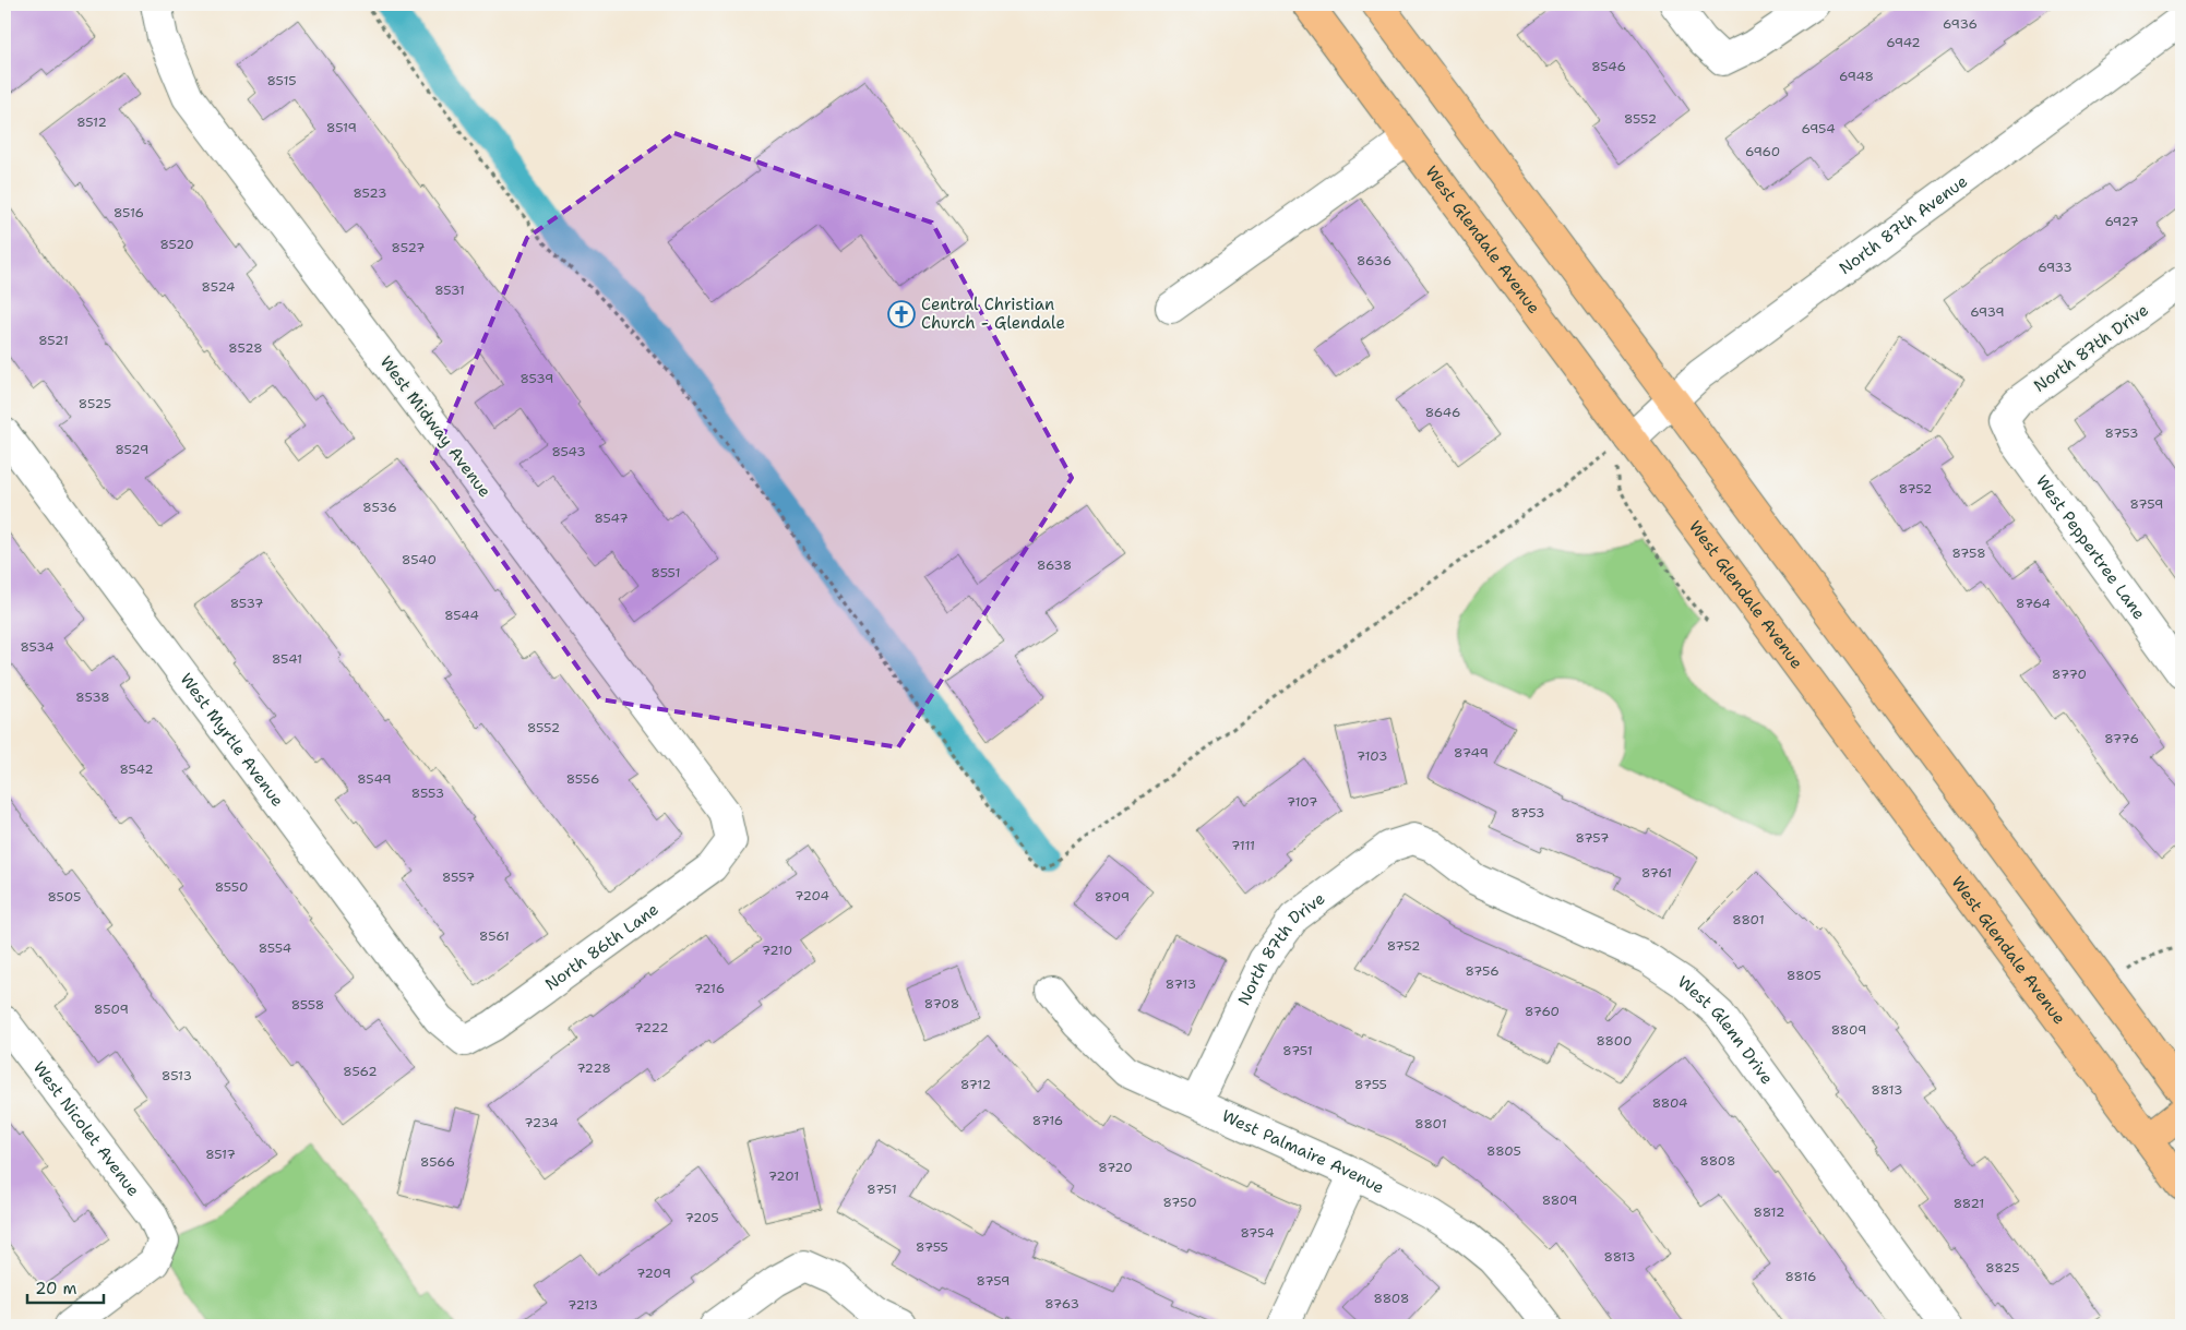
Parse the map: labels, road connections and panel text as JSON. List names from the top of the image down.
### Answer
{
  "streets": {
    "main road": ["West Glendale Avenue"],
    "street": [
      "North 87th Avenue",
      "North 87th Drive",
      "West Midway Avenue",
      "West Peppertree Lane",
      "West Myrtle Avenue",
      "North 86th Lane",
      "West Glenn Drive",
      "West Nicolet Avenue",
      "West Palmaire Avenue"
    ]
  },
  "crossings": [
    ["North 87th Avenue", "West Glendale Avenue"],
    ["North 87th Drive", "West Peppertree Lane"],
    ["North 87th Drive", "West Glenn Drive"],
    ["North 87th Drive", "West Palmaire Avenue"],
    ["West Midway Avenue", "North 86th Lane"],
    ["West Myrtle Avenue", "North 86th Lane"]
  ],
  "places": {
    "church": ["Central Christian Church - Glendale"]
  },
  "house_numbers": [
    "6936",
    "6942",
    "8546",
    "6948",
    "8515",
    "8552",
    "8512",
    "8519",
    "6954",
    "6960",
    "8523",
    "8516",
    "6927",
    "8520",
    "8527",
    "8636",
    "6933",
    "8524",
    "8531",
    "6939",
    "8521",
    "8528",
    "8539",
    "8525",
    "8646",
    "8753",
    "8529",
    "8543",
    "8752",
    "8759",
    "8536",
    "8547",
    "8758",
    "8540",
    "8638",
    "8551",
    "8537",
    "8764",
    "8544",
    "8534",
    "8541",
    "8770",
    "8538",
    "8552",
    "8776",
    "8749",
    "7103",
    "8542",
    "8549",
    "8556",
    "8553",
    "7107",
    "8753",
    "8757",
    "7111",
    "8761",
    "8557",
    "8550",
    "7204",
    "8505",
    "8709",
    "8801",
    "8561",
    "8752",
    "8554",
    "7210",
    "8756",
    "8805",
    "8713",
    "7216",
    "8708",
    "8558",
    "8509",
    "8760",
    "7222",
    "8809",
    "8800",
    "8751",
    "7228",
    "8562",
    "8513",
    "8712",
    "8755",
    "8813",
    "8804",
    "8716",
    "7234",
    "8801",
    "8805",
    "8517",
    "8808",
    "8566",
    "8720",
    "7201",
    "8751",
    "8809",
    "8750",
    "8821",
    "8812",
    "7205",
    "8754",
    "8755",
    "8813",
    "8825",
    "7209",
    "8816",
    "8759",
    "8808",
    "8763",
    "7213"
  ],
  "scale_bar": "20 m"
}
